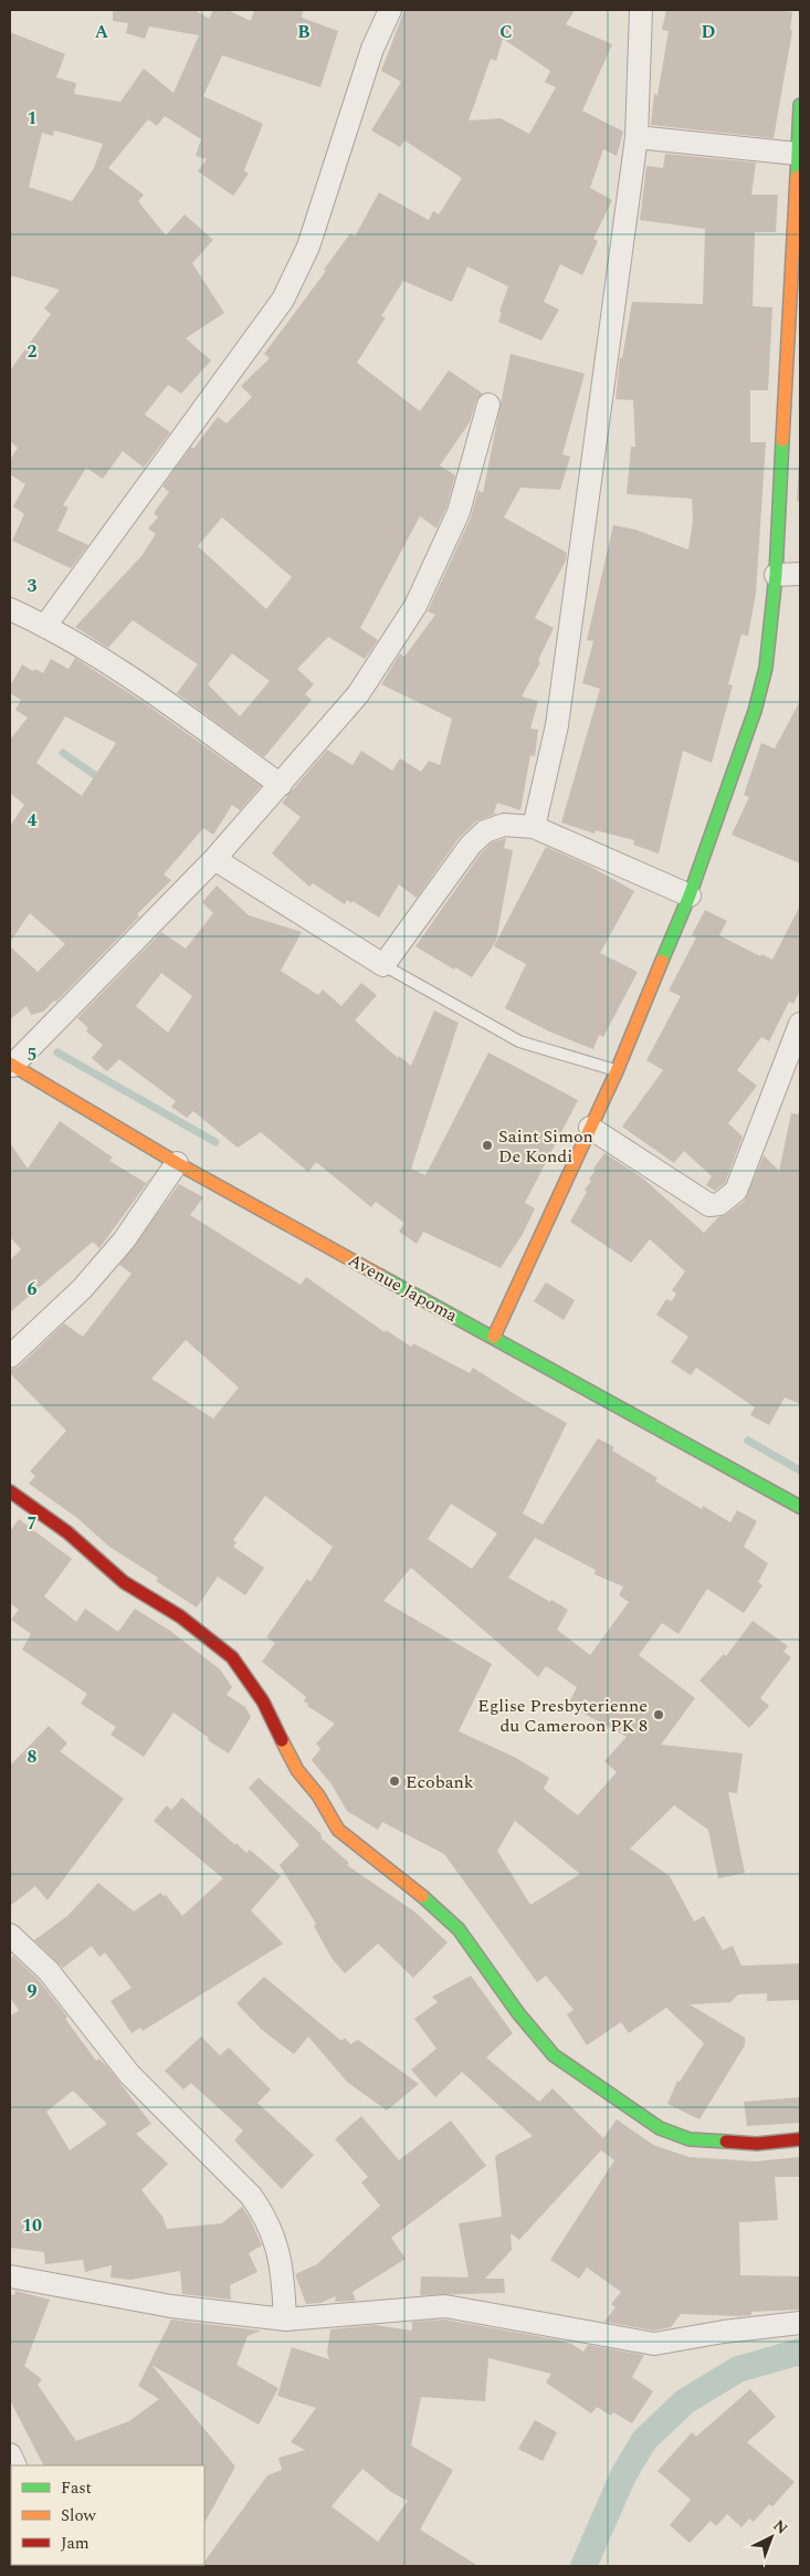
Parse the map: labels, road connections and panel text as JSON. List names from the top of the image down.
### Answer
{
  "streets": {
    "street": ["Avenue Japoma"]
  },
  "places": ["Saint Simon De Kondi", "Eglise Presbyterienne du Cameroon PK 8", "Ecobank"],
  "legend": ["Fast", "Slow", "Jam"],
  "north": "top right",
  "grid": {
    "columns": [
      "A",
      "B",
      "C",
      "D"
    ],
    "rows": [
      "1",
      "2",
      "3",
      "4",
      "5",
      "6",
      "7",
      "8",
      "9",
      "10"
    ]
  }
}
